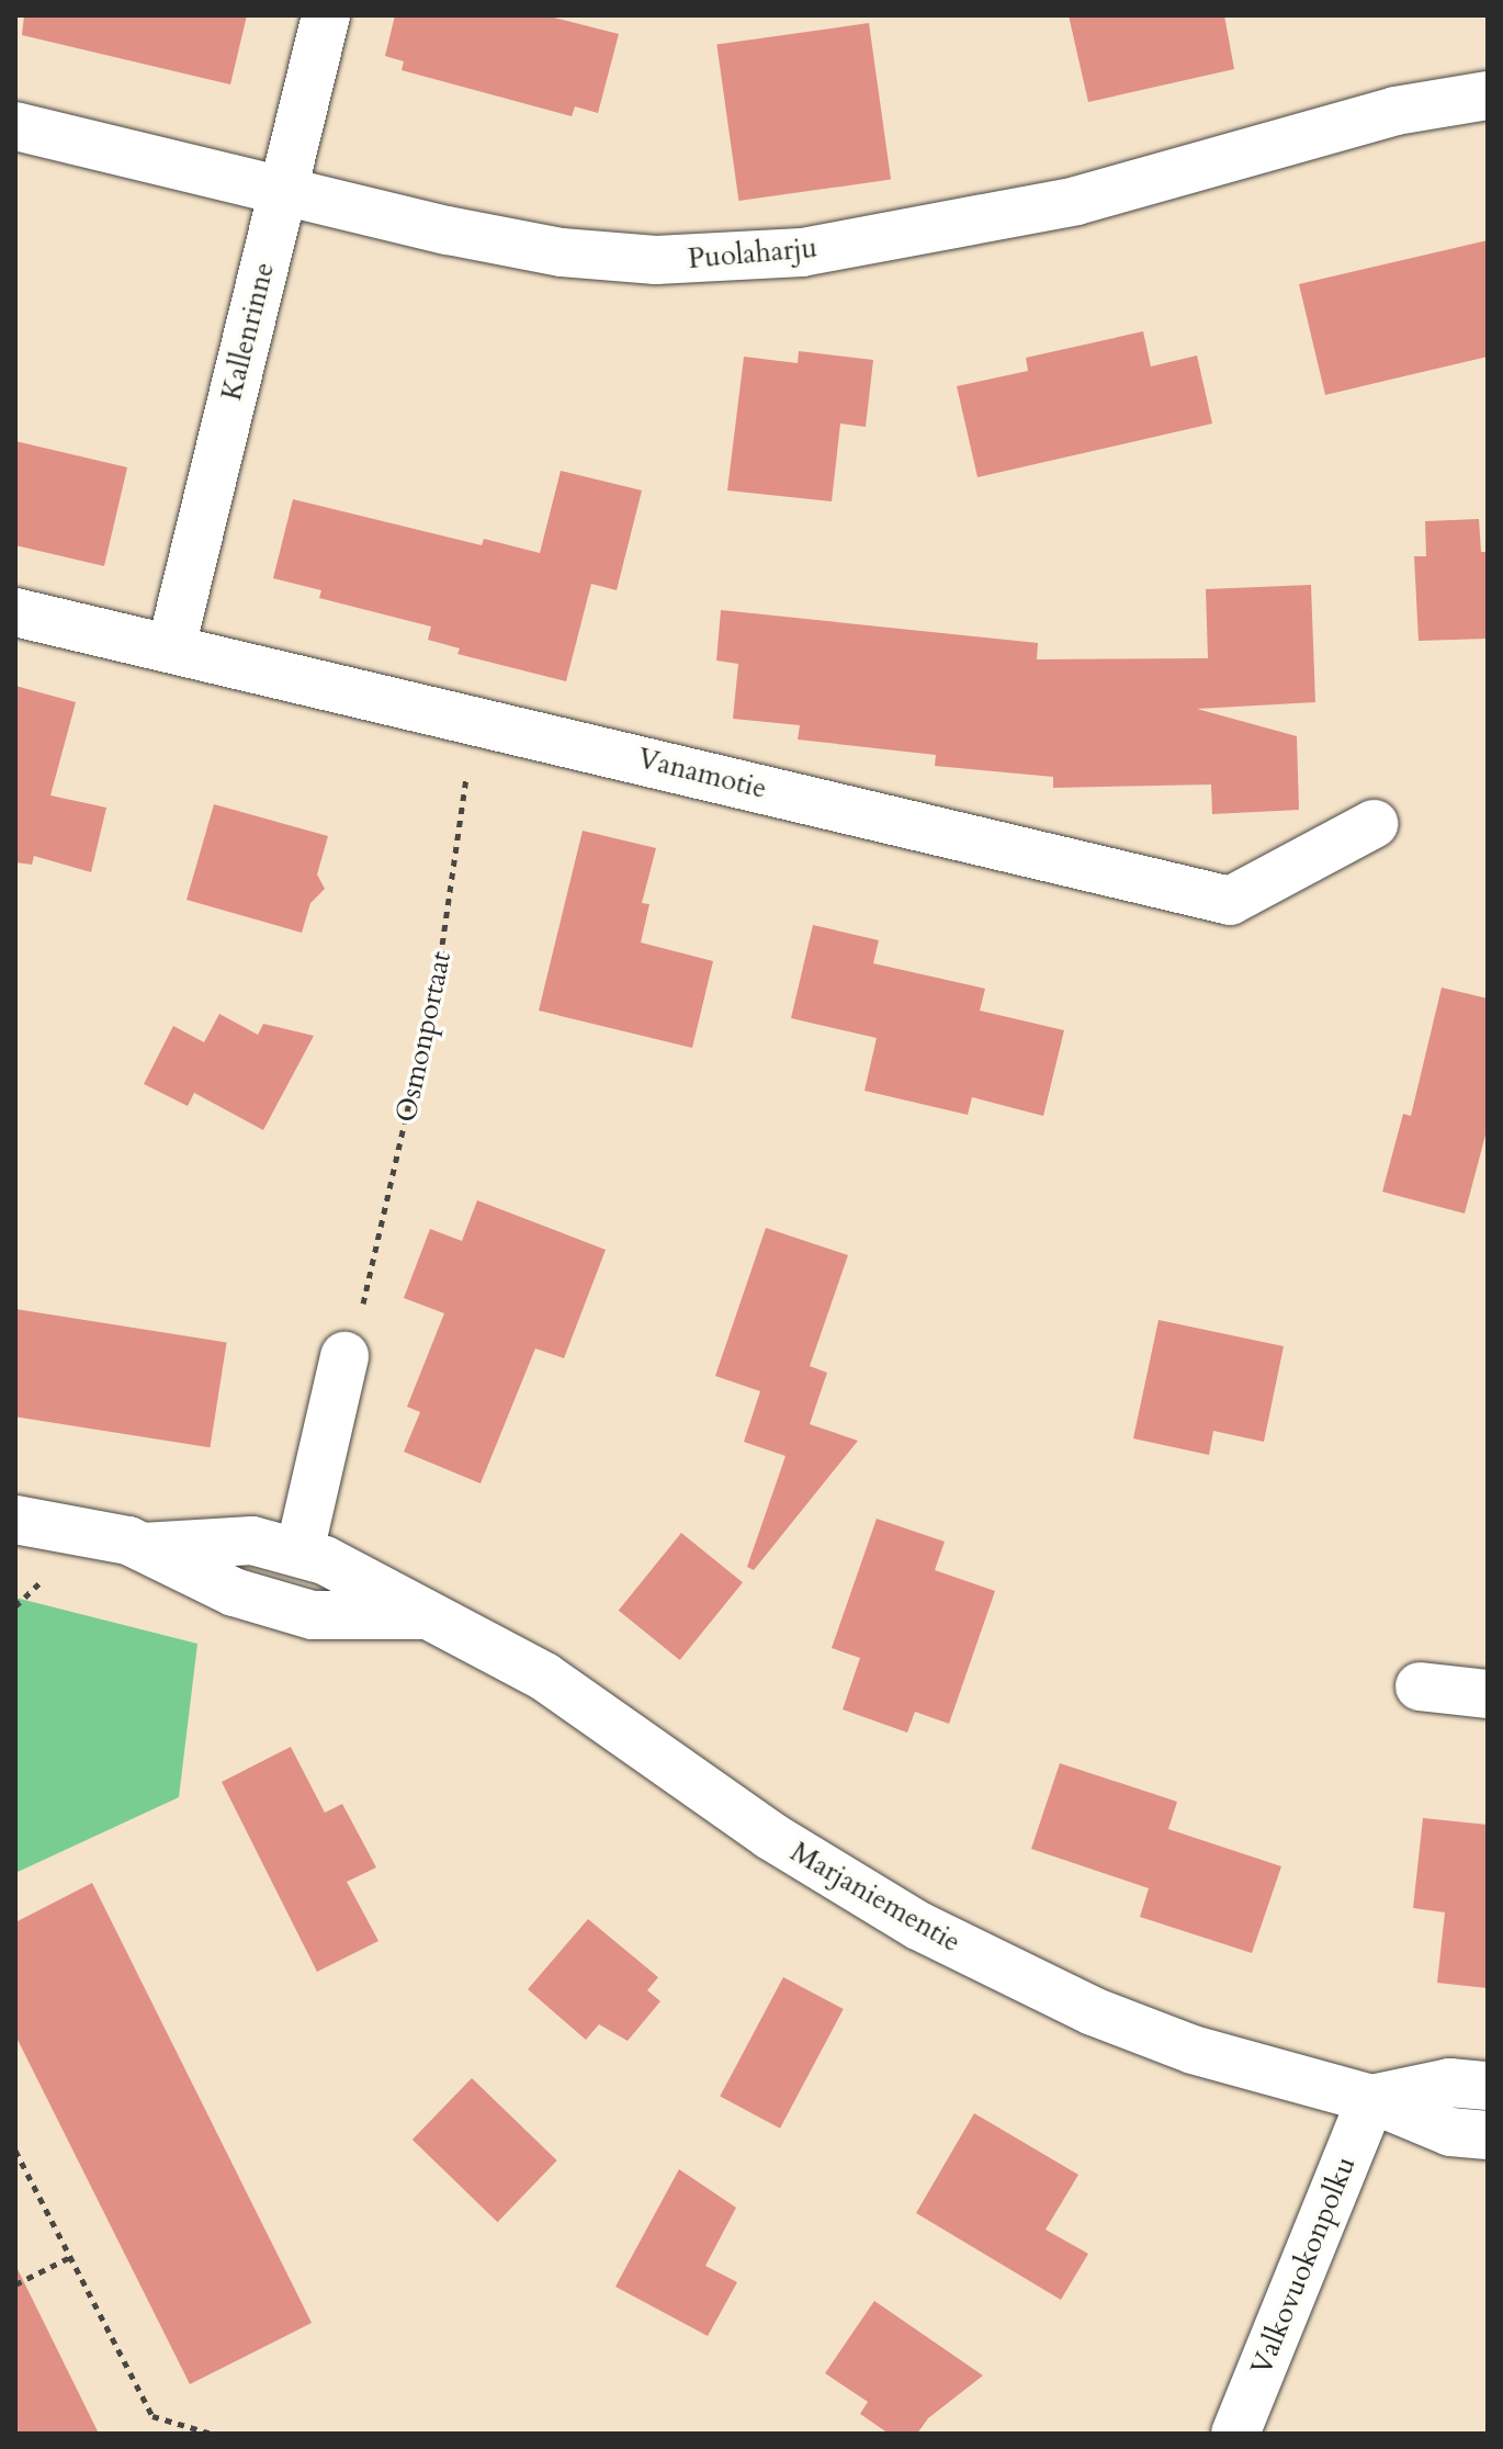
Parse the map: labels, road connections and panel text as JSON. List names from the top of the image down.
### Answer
{
  "streets": {
    "street": [
      "Puolaharju",
      "Kallenrinne",
      "Vanamotie",
      "Marjaniementie",
      "Valkovuokonpolku"
    ],
    "path": ["Osmonportaat"]
  },
  "crossings": [
    ["Puolaharju", "Kallenrinne"],
    ["Kallenrinne", "Vanamotie"],
    ["Marjaniementie", "Valkovuokonpolku"]
  ]
}
